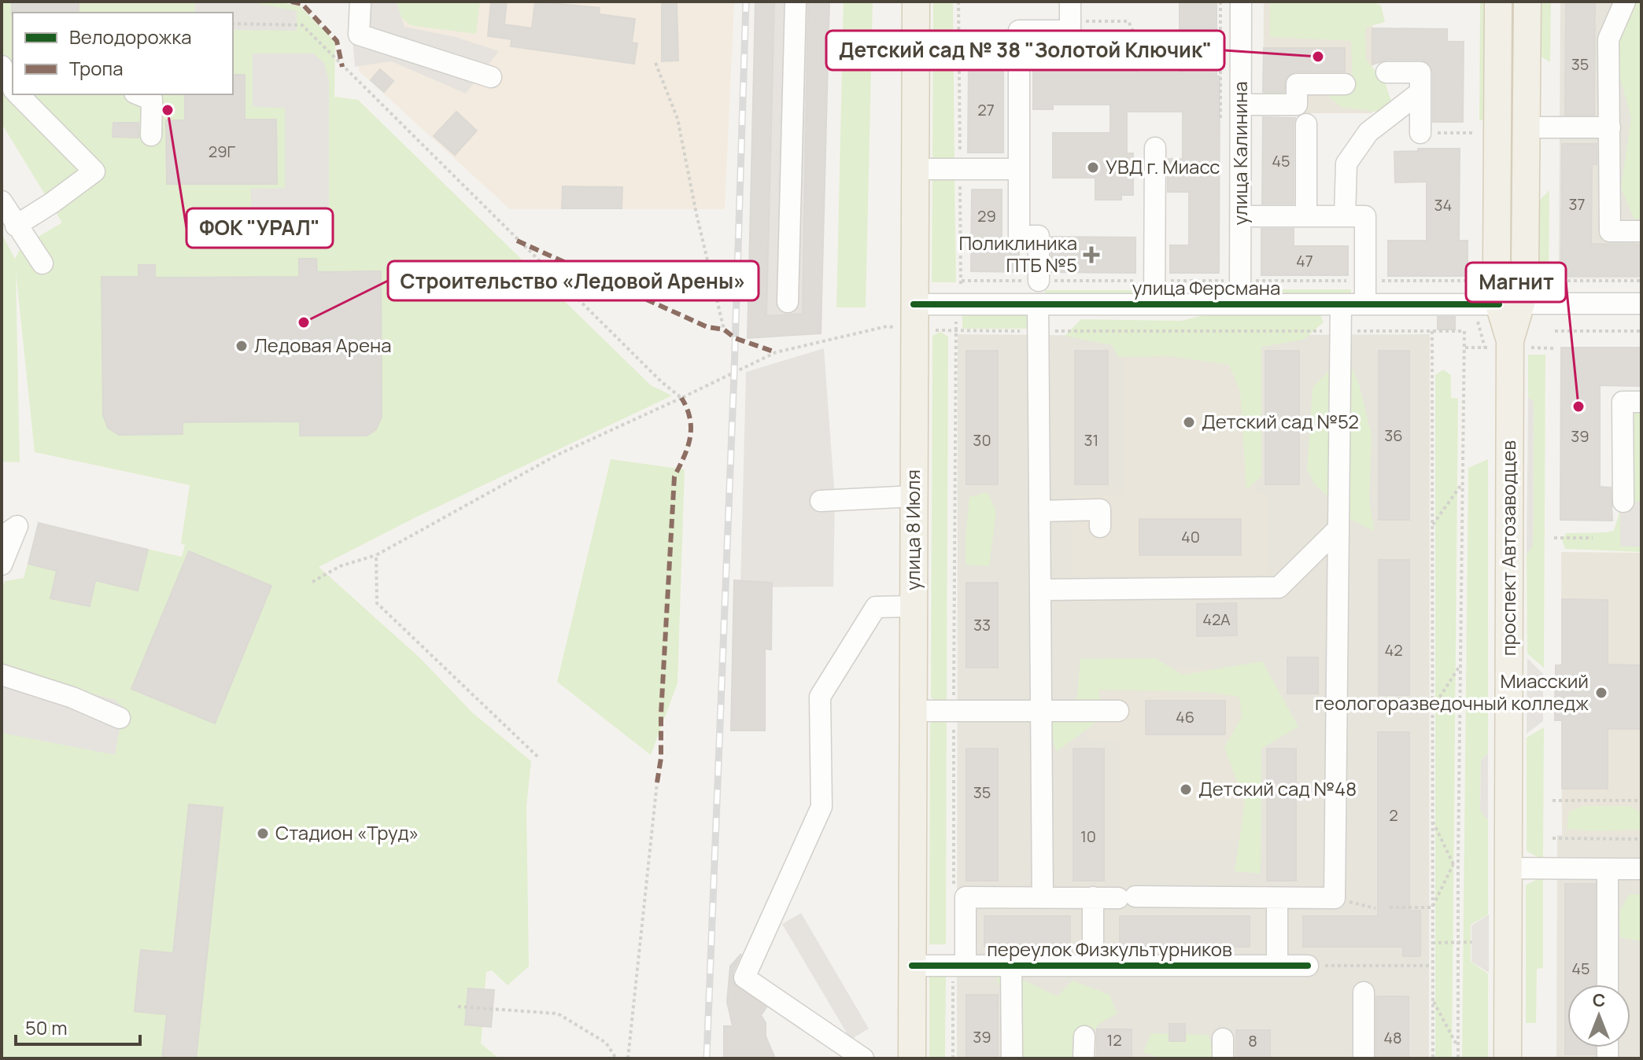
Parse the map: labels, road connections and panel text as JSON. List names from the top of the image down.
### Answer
{
  "streets": {
    "main road": ["улица 8 Июля", "проспект Автозаводцев"],
    "street": ["улица Калинина", "улица Ферсмана", "переулок Физкультурников"]
  },
  "crossings": [
    ["улица Калинина", "улица Ферсмана"],
    ["улица Ферсмана", "улица 8 Июля"],
    ["улица Ферсмана", "проспект Автозаводцев"],
    ["улица 8 Июля", "переулок Физкультурников"]
  ],
  "places": {
    "other": [
      "Детский сад № 38 \"Золотой Ключик\"",
      "ФОК \"УРАЛ\"",
      "УВД г. Миасс",
      "Строительство «Ледовой Арены»",
      "Ледовая Арена",
      "Магнит",
      "Детский сад №52",
      "Миасский геологоразведочный колледж",
      "Детский сад №48",
      "Стадион «Труд»"
    ],
    "health": ["Поликлиника ПТБ №5"]
  },
  "house_numbers": [
    "35",
    "27",
    "29Г",
    "45",
    "37",
    "34",
    "29",
    "47",
    "36",
    "39",
    "30",
    "31",
    "40",
    "42А",
    "33",
    "42",
    "46",
    "35",
    "2",
    "10",
    "45",
    "39",
    "48",
    "12",
    "8"
  ],
  "legend": ["Велодорожка", "Тропа"],
  "scale_bar": "50 m",
  "north": "top"
}
